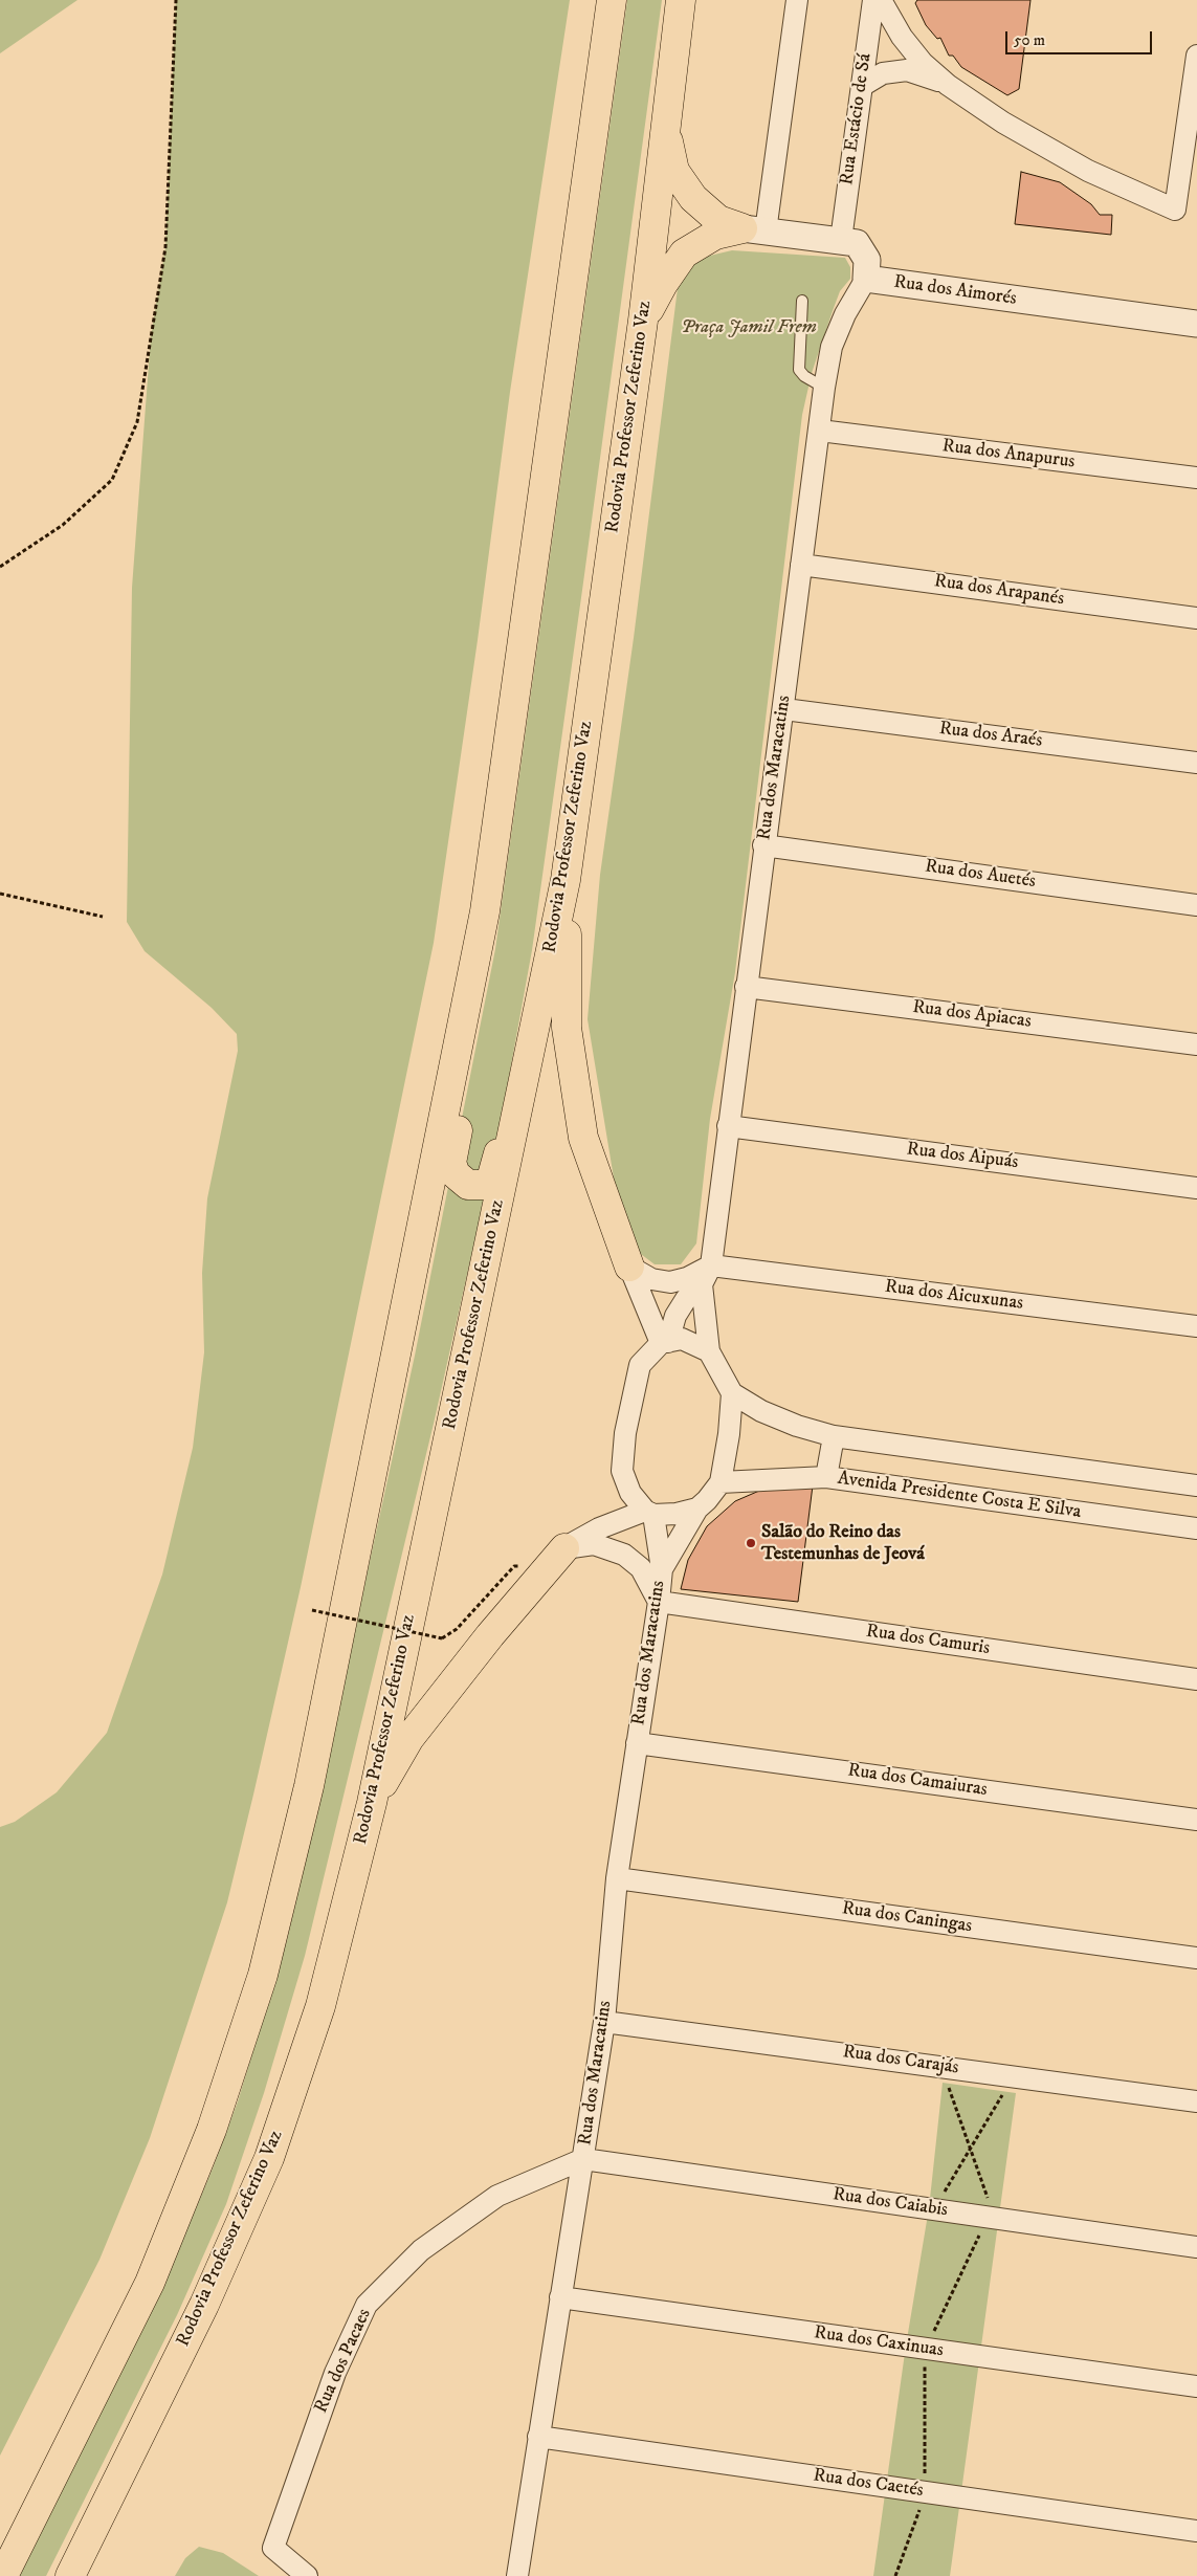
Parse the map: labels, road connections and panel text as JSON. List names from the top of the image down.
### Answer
{
  "streets": {
    "highway": ["Rodovia Professor Zeferino Vaz"],
    "street": [
      "Rua Estácio de Sá",
      "Rua dos Aimorés",
      "Rua dos Anapurus",
      "Rua dos Arapanés",
      "Rua dos Araés",
      "Rua dos Maracatins",
      "Rua dos Auetés",
      "Rua dos Apiacas",
      "Rua dos Aipuás",
      "Rua dos Aicuxunas",
      "Avenida Presidente Costa E Silva",
      "Rua dos Camuris",
      "Rua dos Camaiuras",
      "Rua dos Caningas",
      "Rua dos Carajás",
      "Rua dos Caiabis",
      "Rua dos Caxinuas",
      "Rua dos Pacaes",
      "Rua dos Caetés"
    ]
  },
  "crossings": [
    ["Rua dos Aimorés", "Rua dos Maracatins"],
    ["Rua dos Anapurus", "Rua dos Maracatins"],
    ["Rua dos Arapanés", "Rua dos Maracatins"],
    ["Rua dos Araés", "Rua dos Maracatins"],
    ["Rua dos Maracatins", "Rua dos Auetés"],
    ["Rua dos Maracatins", "Rua dos Apiacas"],
    ["Rua dos Maracatins", "Rua dos Aipuás"],
    ["Rua dos Maracatins", "Rua dos Aicuxunas"],
    ["Rua dos Maracatins", "Avenida Presidente Costa E Silva"],
    ["Rua dos Maracatins", "Rua dos Camuris"],
    ["Rua dos Maracatins", "Rua dos Camaiuras"],
    ["Rua dos Maracatins", "Rua dos Caningas"],
    ["Rua dos Maracatins", "Rua dos Carajás"],
    ["Rua dos Maracatins", "Rua dos Caiabis"],
    ["Rua dos Maracatins", "Rua dos Caxinuas"],
    ["Rua dos Maracatins", "Rua dos Pacaes"],
    ["Rua dos Maracatins", "Rua dos Caetés"],
    ["Rua dos Caiabis", "Rua dos Pacaes"]
  ],
  "parks": ["Praça Jamil Frem"],
  "places": ["Salão do Reino das Testemunhas de Jeová"],
  "scale_bar": "50 m"
}
